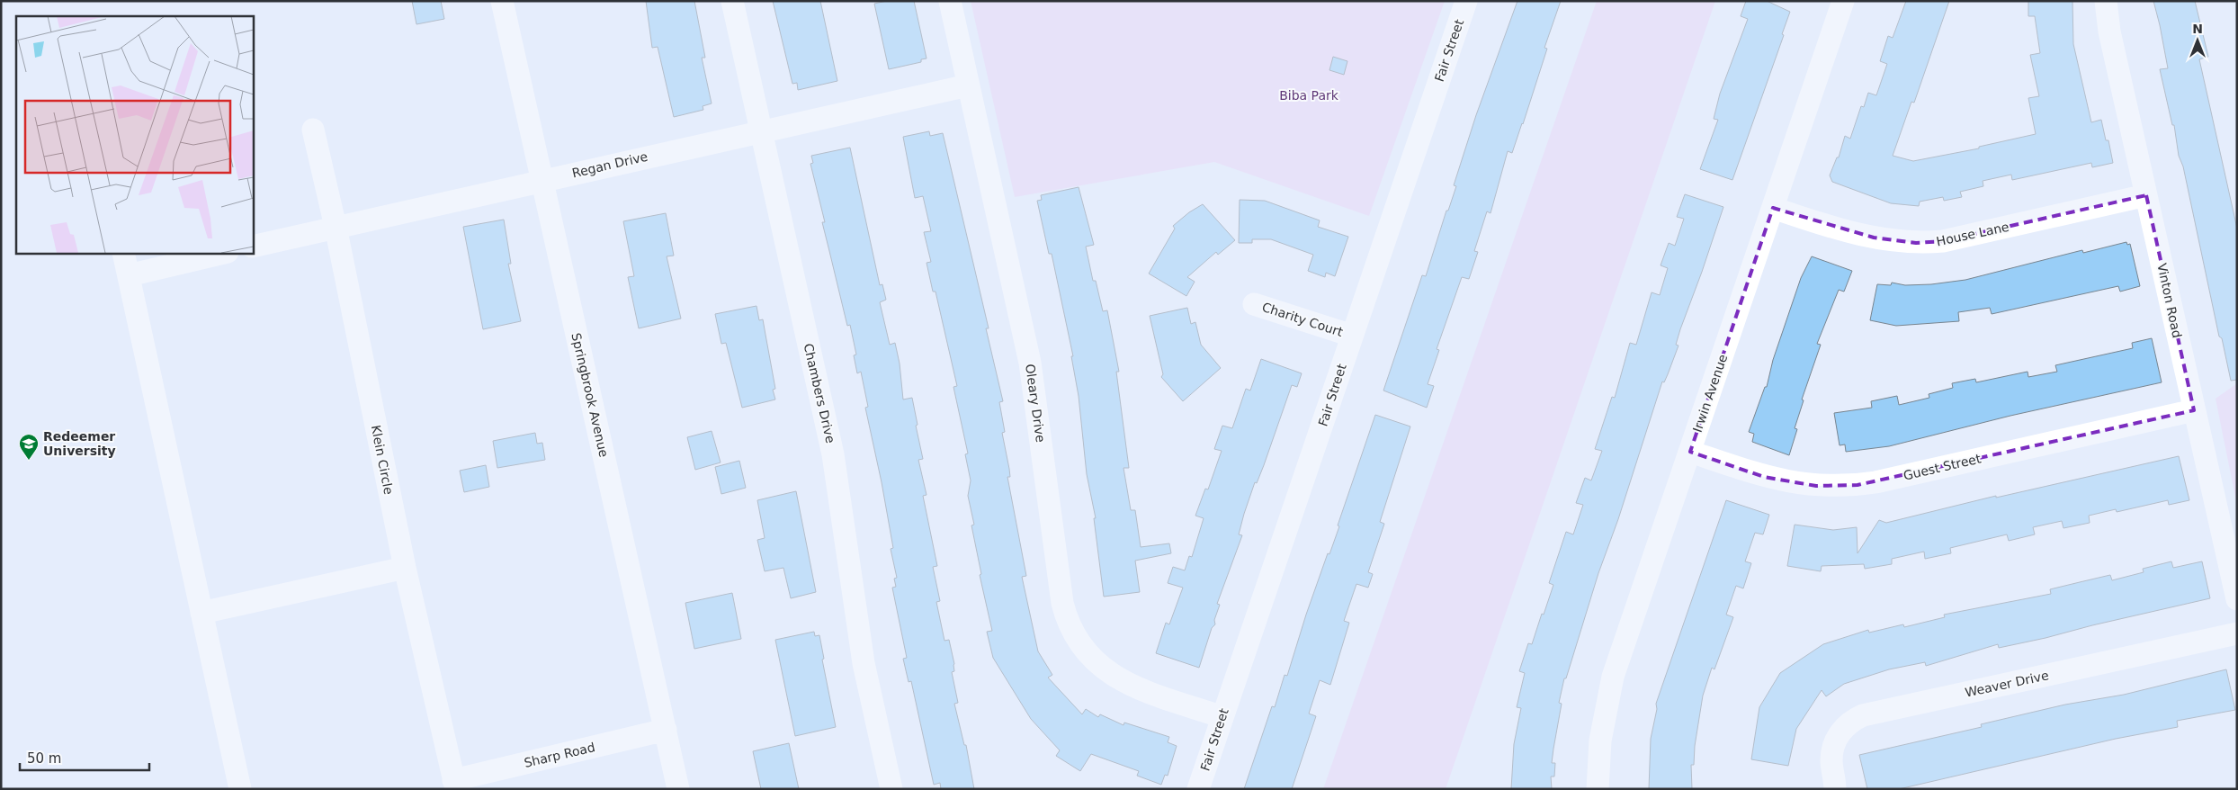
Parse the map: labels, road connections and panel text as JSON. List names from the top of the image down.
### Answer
{
  "streets": {
    "street": [
      "Fair Street",
      "Regan Drive",
      "House Lane",
      "Vinton Road",
      "Charity Court",
      "Chambers Drive",
      "Irwin Avenue",
      "Springbrook Avenue",
      "Oleary Drive",
      "Klein Circle",
      "Guest Street",
      "Weaver Drive",
      "Sharp Road"
    ]
  },
  "crossings": [
    ["Fair Street", "Charity Court"],
    ["Fair Street", "Oleary Drive"],
    ["Regan Drive", "Chambers Drive"],
    ["Regan Drive", "Springbrook Avenue"],
    ["Regan Drive", "Oleary Drive"],
    ["Regan Drive", "Klein Circle"],
    ["House Lane", "Vinton Road"],
    ["House Lane", "Irwin Avenue"],
    ["Vinton Road", "Guest Street"],
    ["Irwin Avenue", "Guest Street"],
    ["Springbrook Avenue", "Sharp Road"],
    ["Klein Circle", "Sharp Road"]
  ],
  "parks": ["Biba Park"],
  "places": {
    "school or university": ["Redeemer University"]
  },
  "scale_bar": "50 m",
  "north": "top"
}
